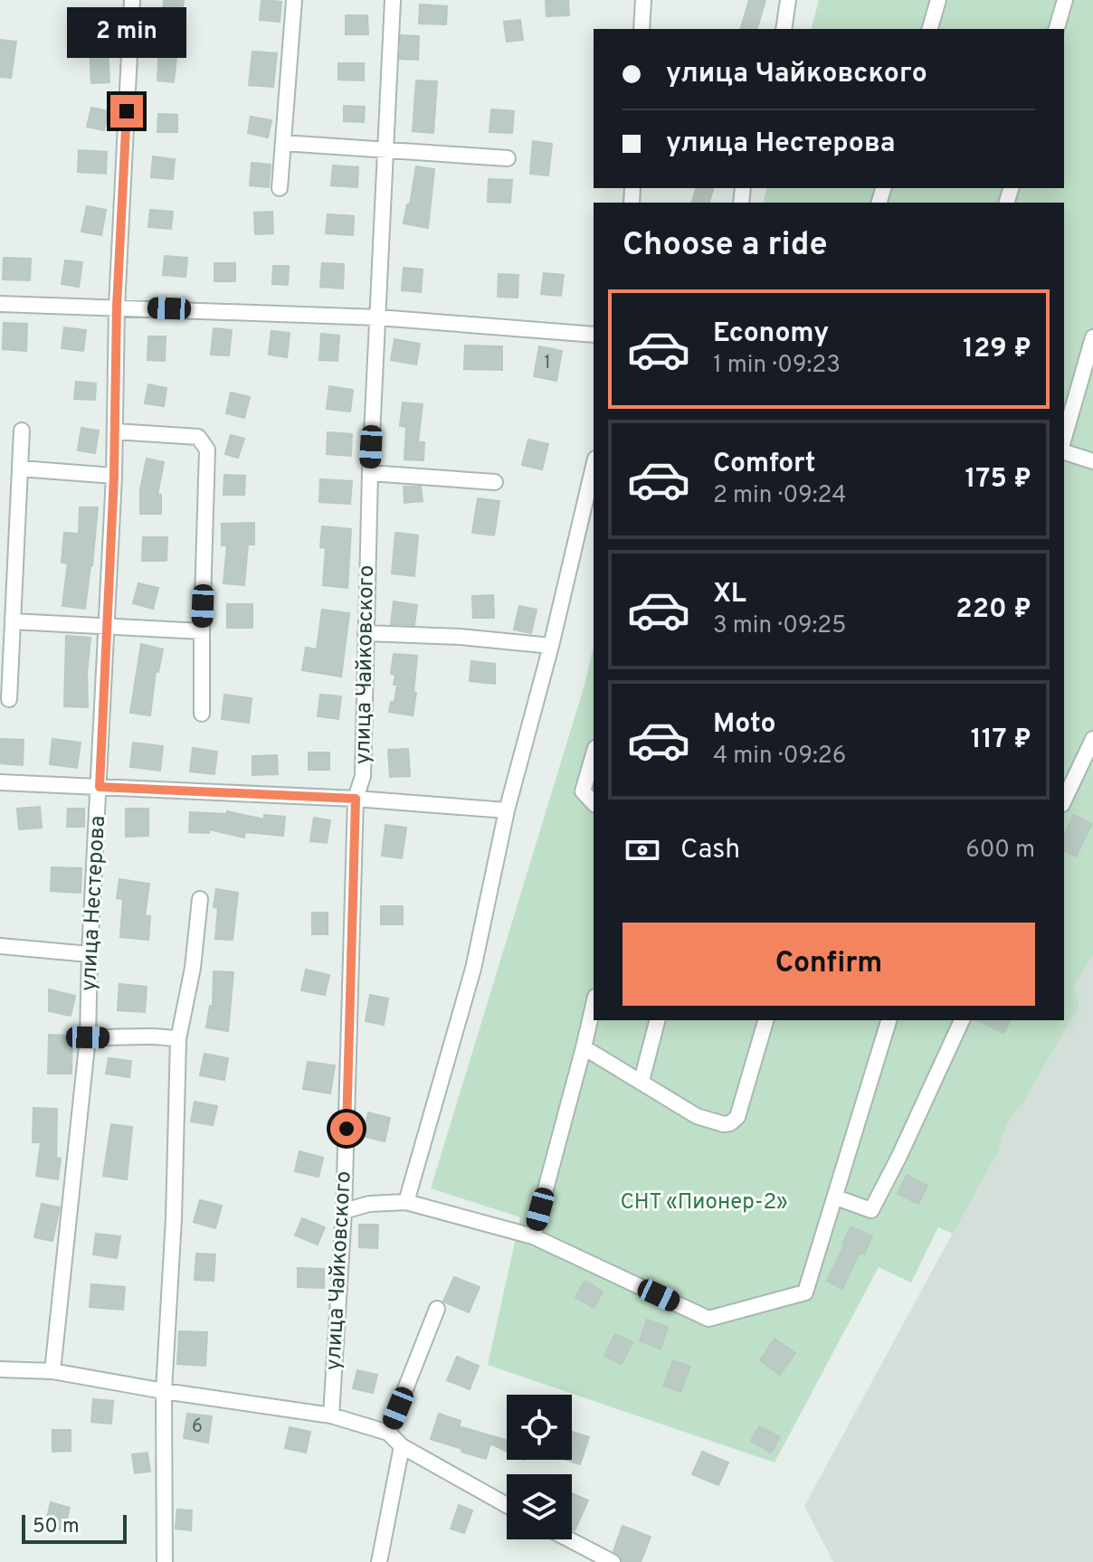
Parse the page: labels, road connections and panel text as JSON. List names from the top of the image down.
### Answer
{
  "streets": {
    "street": ["улица Чайковского", "улица Нестерова"]
  },
  "parks": ["СНТ «Пионер-2»"],
  "house_numbers": ["1", "6"],
  "scale_bar": "50 m",
  "page": {
    "bubble": "2 min",
    "banner": ["улица Чайковского", "улица Нестерова"],
    "heading": "Choose a ride",
    "list": [
      {
        "name": "Economy",
        "note": "1 min · 09:23",
        "value": "129 ₽"
      },
      {
        "name": "Comfort",
        "note": "2 min · 09:24",
        "value": "175 ₽"
      },
      {
        "name": "XL",
        "note": "3 min · 09:25",
        "value": "220 ₽"
      },
      {
        "name": "Moto",
        "note": "4 min · 09:26",
        "value": "117 ₽"
      }
    ],
    "pay": ["Cash", "600 m"],
    "buttons": "Confirm",
    "scale": "50 m"
  }
}
